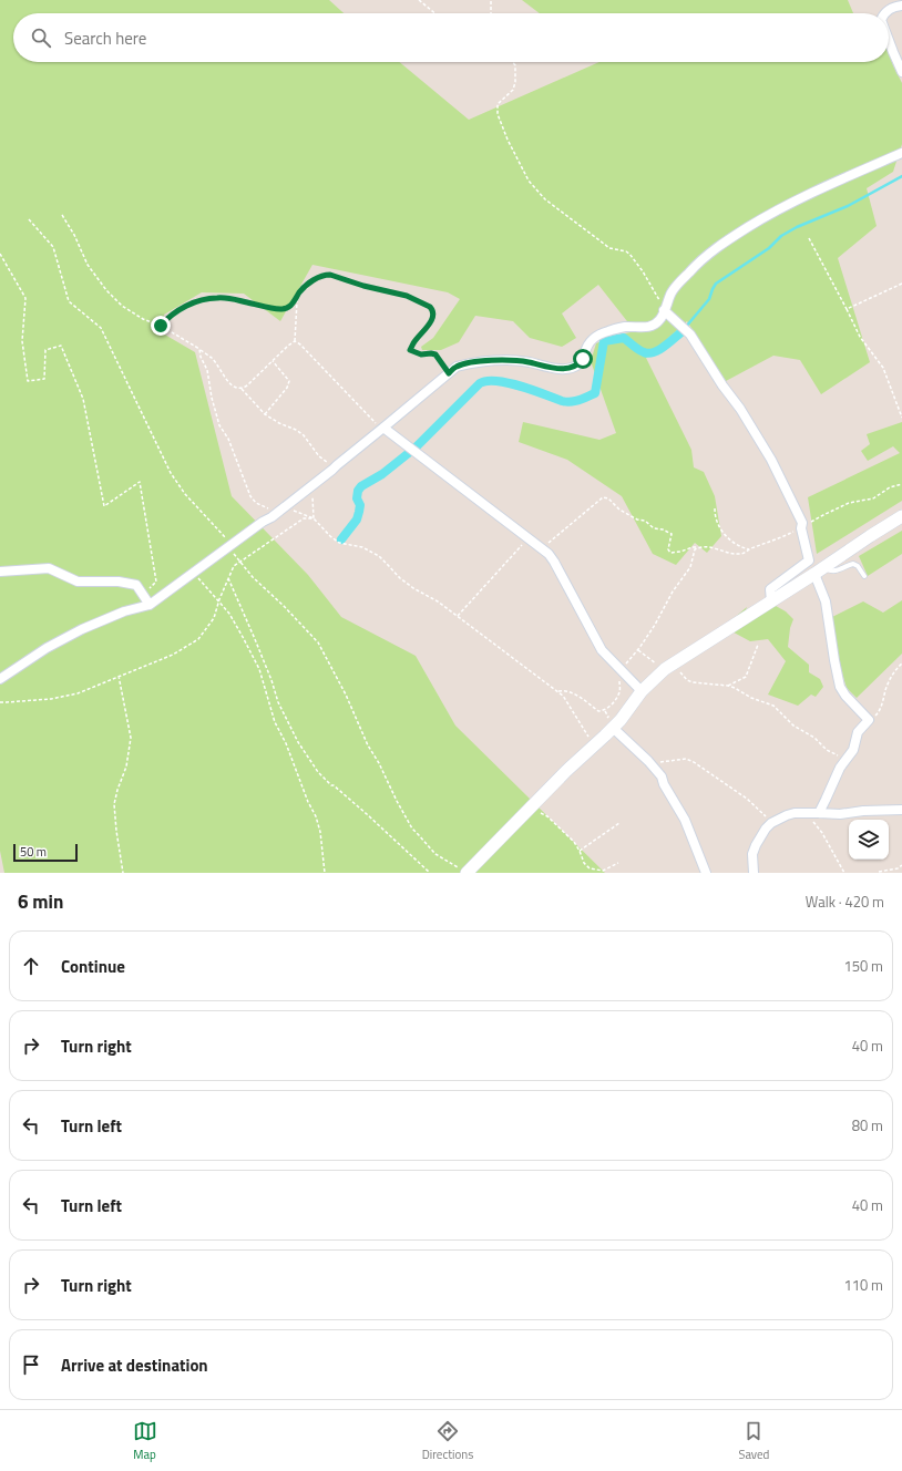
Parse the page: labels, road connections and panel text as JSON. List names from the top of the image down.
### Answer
{
  "scale_bar": "50 m",
  "page": {
    "search": "Search here",
    "scale": "50 m",
    "heading": ["6 min", "Walk · 420 m"],
    "list": [
      ["Continue", "150 m"],
      ["Turn right", "40 m"],
      ["Turn left", "80 m"],
      ["Turn left", "40 m"],
      ["Turn right", "110 m"],
      "Arrive at destination"
    ],
    "nav": ["Map", "Directions", "Saved"]
  }
}
